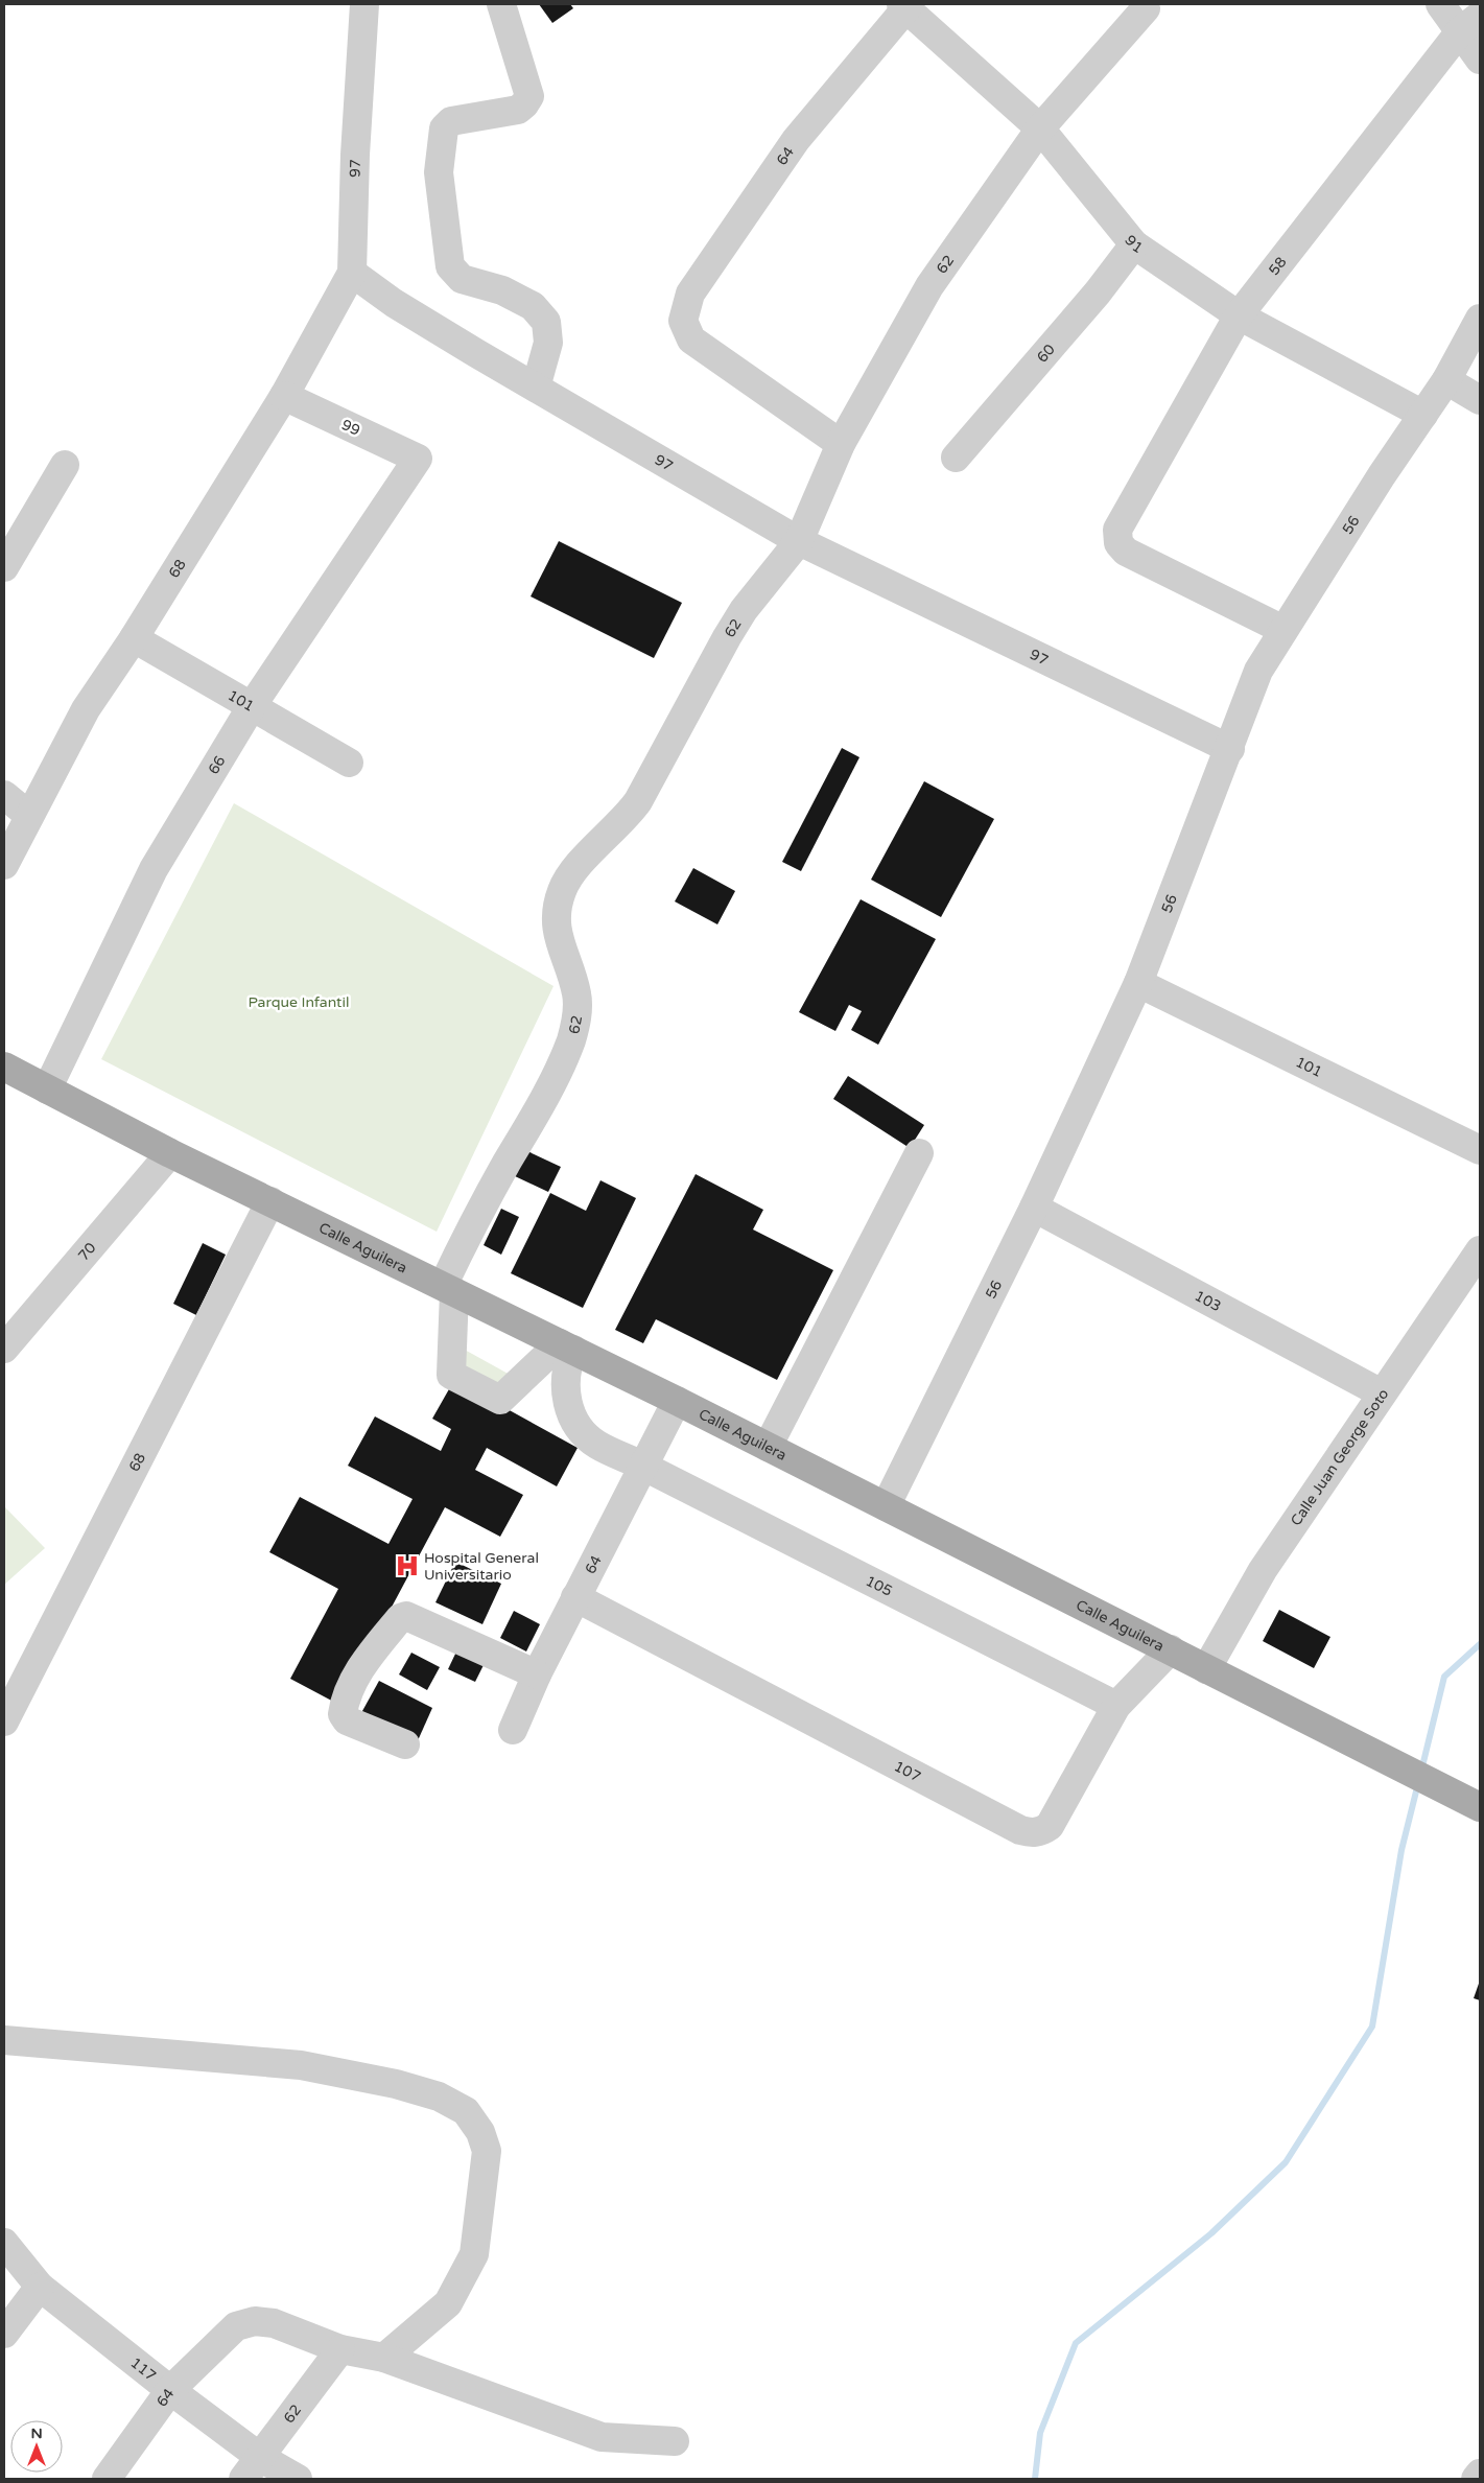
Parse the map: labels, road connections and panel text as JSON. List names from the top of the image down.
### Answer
{
  "streets": {
    "main road": ["Calle Aguilera"],
    "street": [
      "64",
      "97",
      "91",
      "62",
      "58",
      "60",
      "99",
      "56",
      "68",
      "101",
      "66",
      "70",
      "103",
      "Calle Juan George Soto",
      "105",
      "107",
      "117"
    ]
  },
  "crossings": [
    ["64", "91"],
    ["64", "62"],
    ["64", "Calle Aguilera"],
    ["64", "105"],
    ["64", "107"],
    ["64", "117"],
    ["97", "62"],
    ["97", "56"],
    ["97", "68"],
    ["91", "62"],
    ["91", "58"],
    ["91", "60"],
    ["91", "56"],
    ["62", "Calle Aguilera"],
    ["62", "117"],
    ["58", "56"],
    ["99", "68"],
    ["99", "66"],
    ["56", "101"],
    ["56", "Calle Aguilera"],
    ["56", "103"],
    ["68", "101"],
    ["68", "Calle Aguilera"],
    ["101", "66"],
    ["66", "Calle Aguilera"],
    ["Calle Aguilera", "70"],
    ["Calle Aguilera", "Calle Juan George Soto"],
    ["Calle Aguilera", "105"],
    ["Calle Aguilera", "107"],
    ["103", "Calle Juan George Soto"],
    ["105", "107"]
  ],
  "parks": ["Parque Infantil"],
  "places": {
    "hospital": ["Hospital General Universitario"]
  },
  "north": "top"
}
